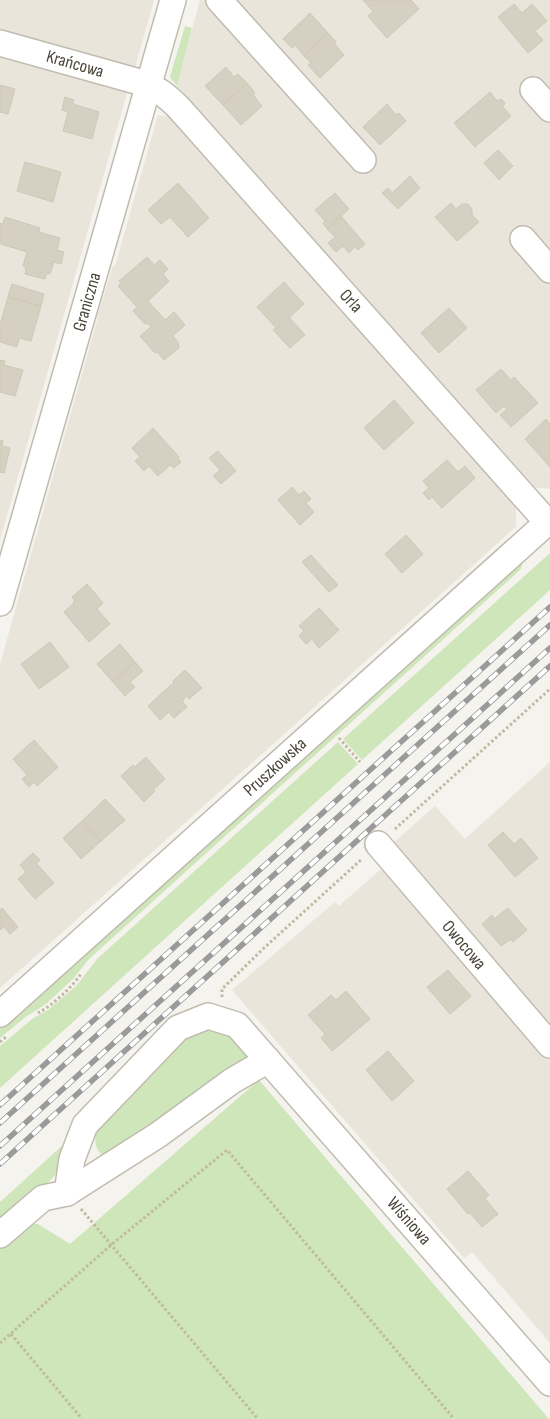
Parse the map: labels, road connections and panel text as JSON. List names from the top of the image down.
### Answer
{
  "streets": {
    "street": [
      "Krańcowa",
      "Orla",
      "Graniczna",
      "Pruszkowska",
      "Owocowa",
      "Wiśniowa"
    ]
  },
  "crossings": [
    ["Krańcowa", "Orla"],
    ["Krańcowa", "Graniczna"],
    ["Orla", "Graniczna"],
    ["Orla", "Pruszkowska"]
  ]
}
